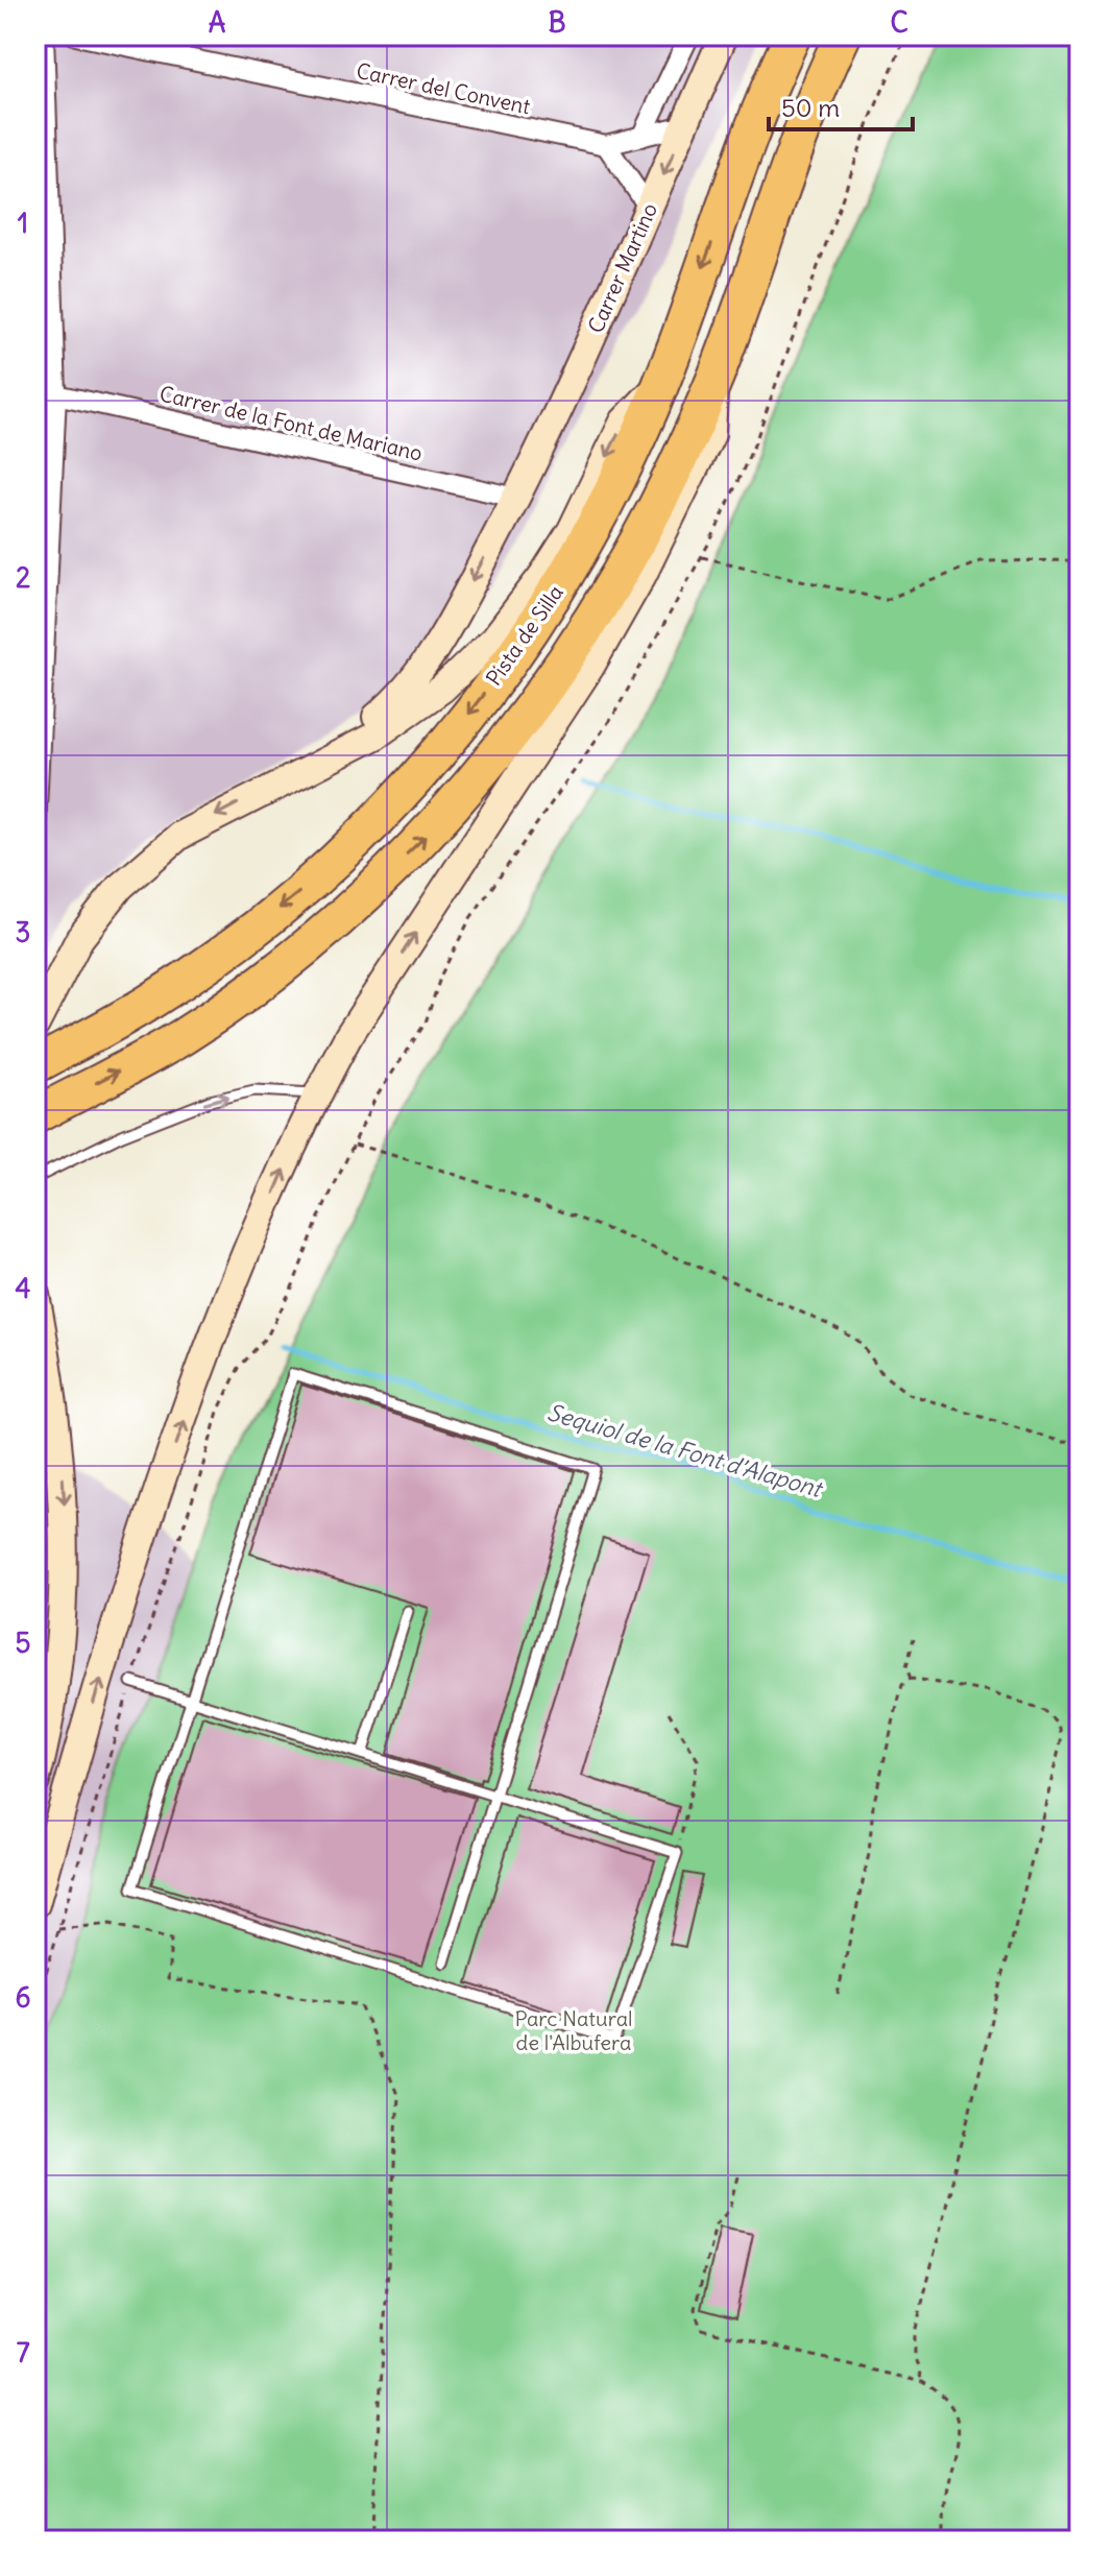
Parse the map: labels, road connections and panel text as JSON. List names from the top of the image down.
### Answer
{
  "streets": {
    "highway": ["Pista de Silla"],
    "main road": ["Carrer Martino"],
    "street": ["Carrer del Convent", "Carrer de la Font de Mariano"]
  },
  "crossings": [
    ["Carrer del Convent", "Carrer Martino"],
    ["Carrer Martino", "Carrer de la Font de Mariano"]
  ],
  "water": ["Sequiol de la Font d’Alapont"],
  "parks": ["Parc Natural de l'Albufera"],
  "scale_bar": "50 m",
  "grid": {
    "columns": ["A", "B", "C"],
    "rows": [
      "1",
      "2",
      "3",
      "4",
      "5",
      "6",
      "7"
    ]
  }
}
